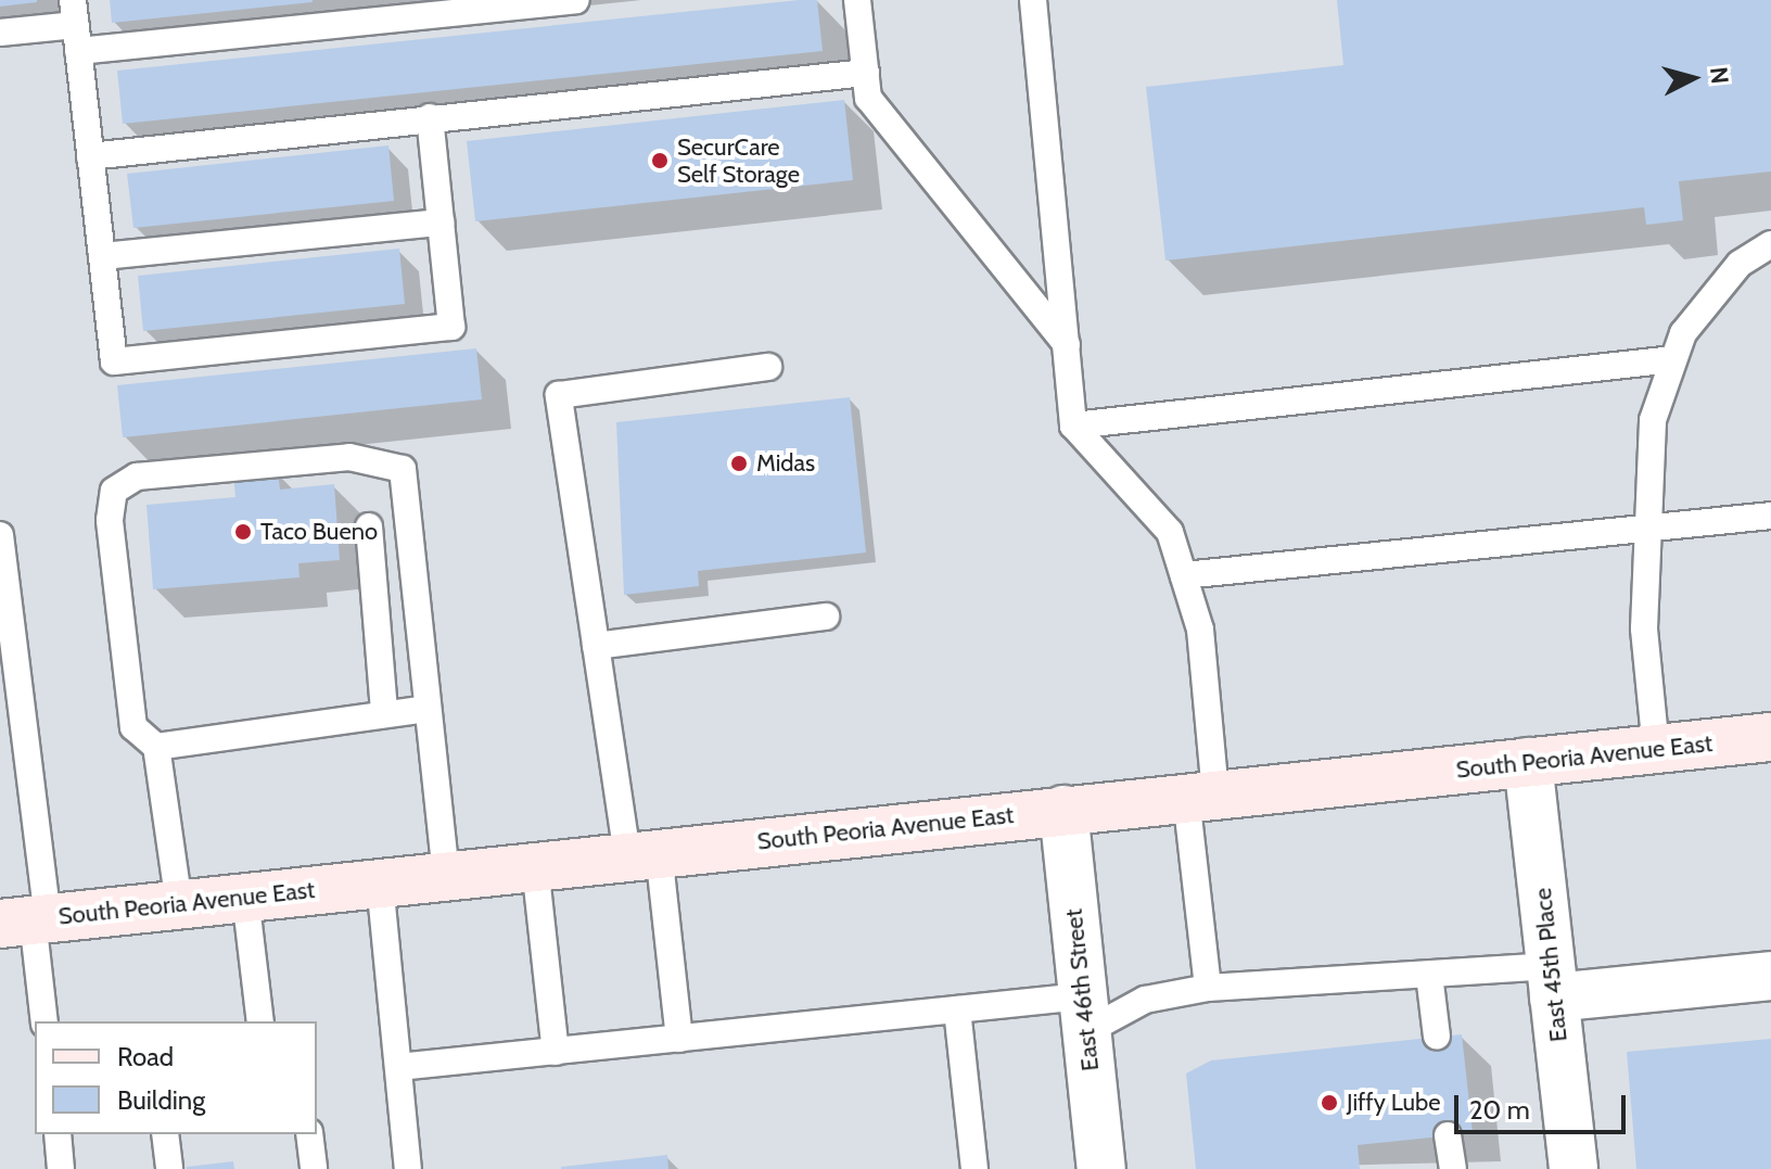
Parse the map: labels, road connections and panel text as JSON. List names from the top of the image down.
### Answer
{
  "streets": {
    "main road": ["South Peoria Avenue East"],
    "street": ["East 45th Place", "East 46th Street"]
  },
  "crossings": [
    ["South Peoria Avenue East", "East 45th Place"],
    ["South Peoria Avenue East", "East 46th Street"]
  ],
  "places": [
    "SecurCare Self Storage",
    "Midas",
    "Taco Bueno",
    "Jiffy Lube"
  ],
  "legend": ["Road", "Building"],
  "scale_bar": "20 m",
  "north": "right"
}
